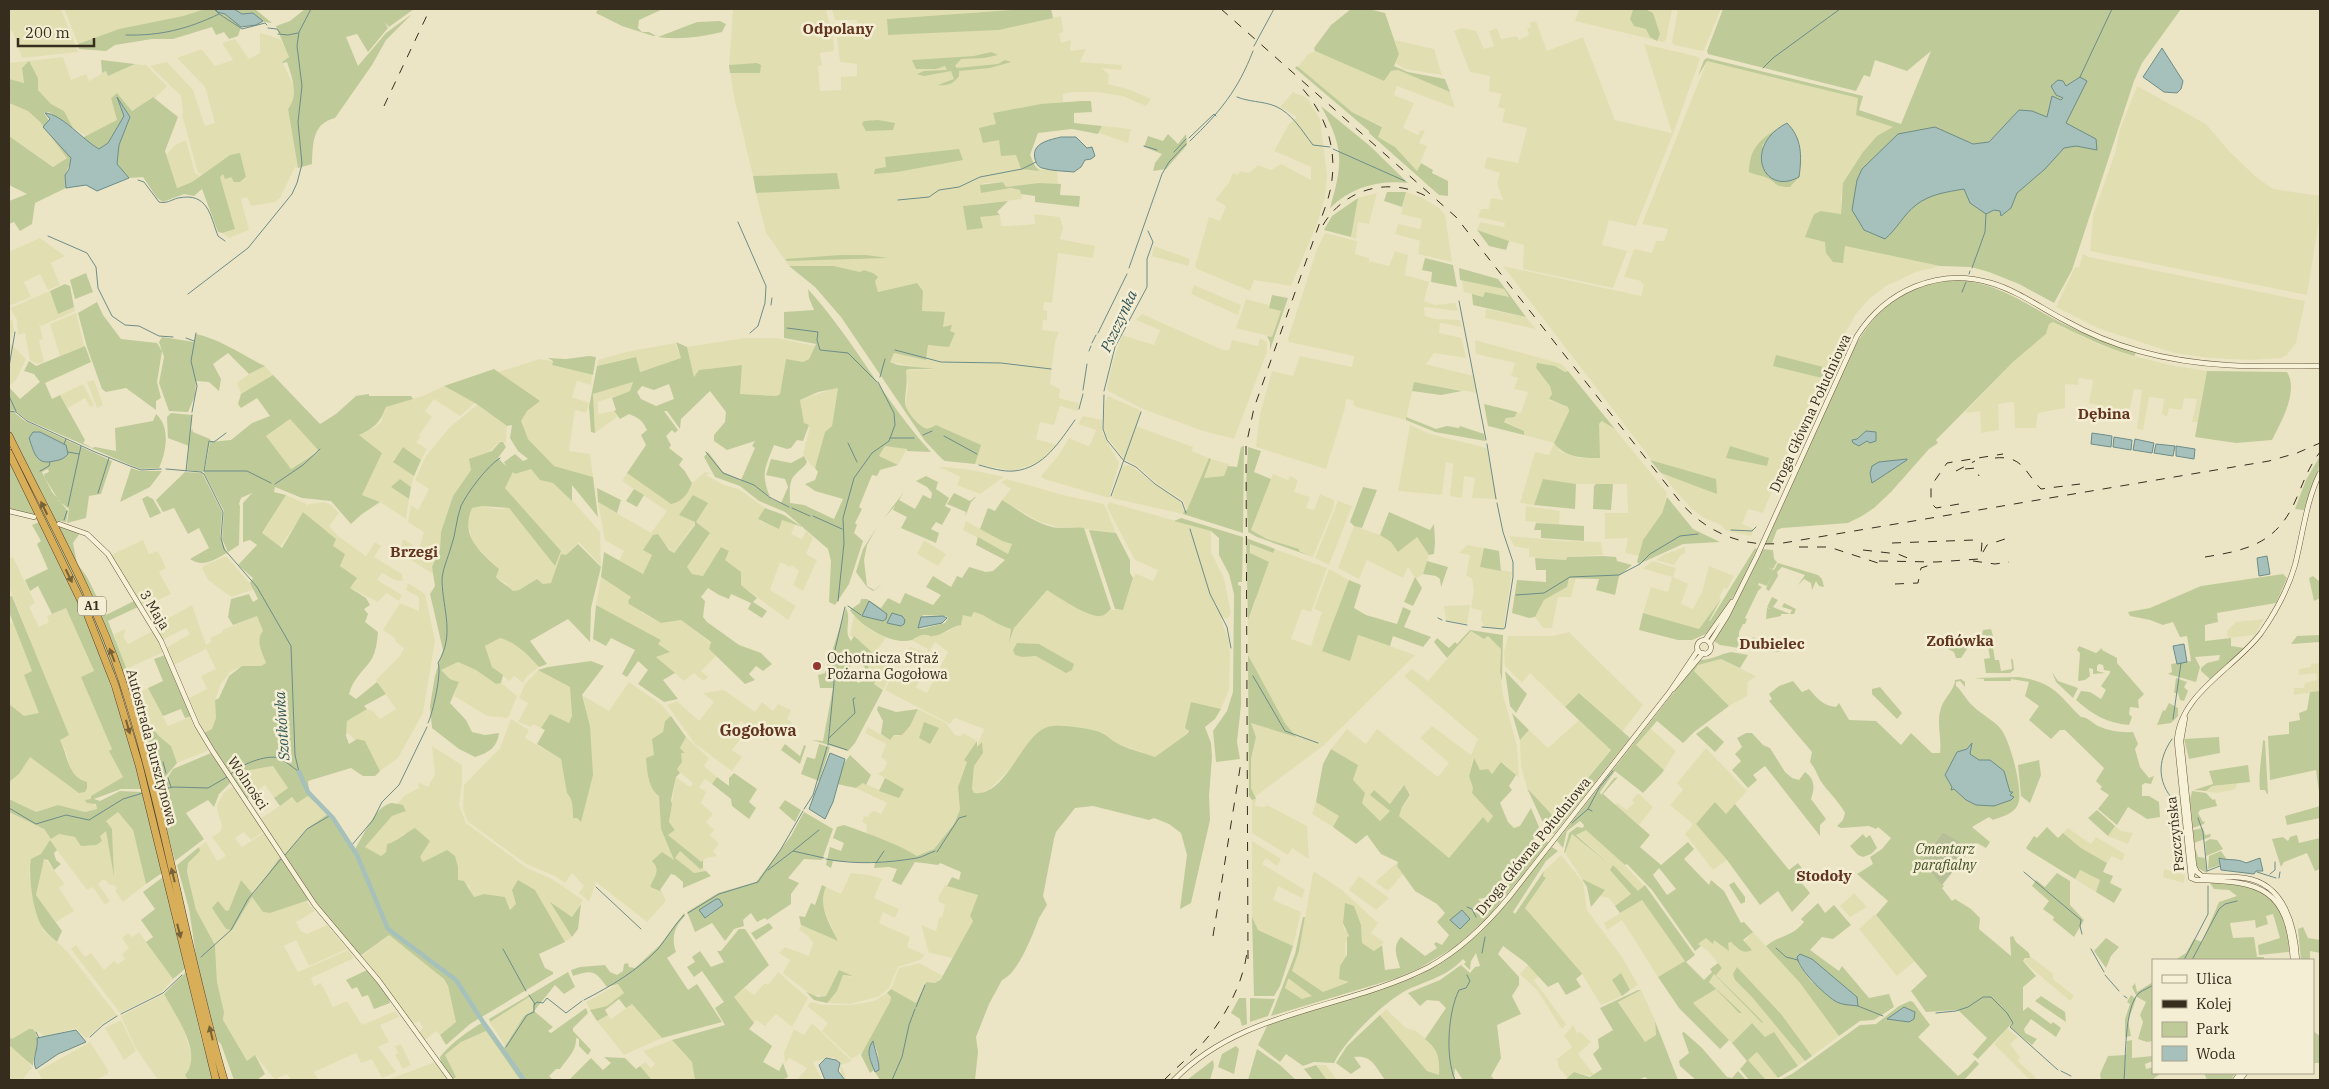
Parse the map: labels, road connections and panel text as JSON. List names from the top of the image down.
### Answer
{
  "streets": {
    "highway": ["A1", "Autostrada Bursztynowa"],
    "main road": [
      "Droga Główna Południowa",
      "3 Maja",
      "Wolności",
      "Pszczyńska"
    ]
  },
  "crossings": [
    ["3 Maja", "Wolności"]
  ],
  "districts": [
    "Odpolany",
    "Dębina",
    "Brzegi",
    "Zofiówka",
    "Dubielec",
    "Gogołowa",
    "Stodoły"
  ],
  "water": ["Pszczynka", "Szotkówka"],
  "parks": ["Cmentarz parafialny"],
  "places": ["Ochotnicza Straż Pożarna Gogołowa"],
  "legend": [
    "Ulica",
    "Kolej",
    "Park",
    "Woda"
  ],
  "scale_bar": "200 m"
}
